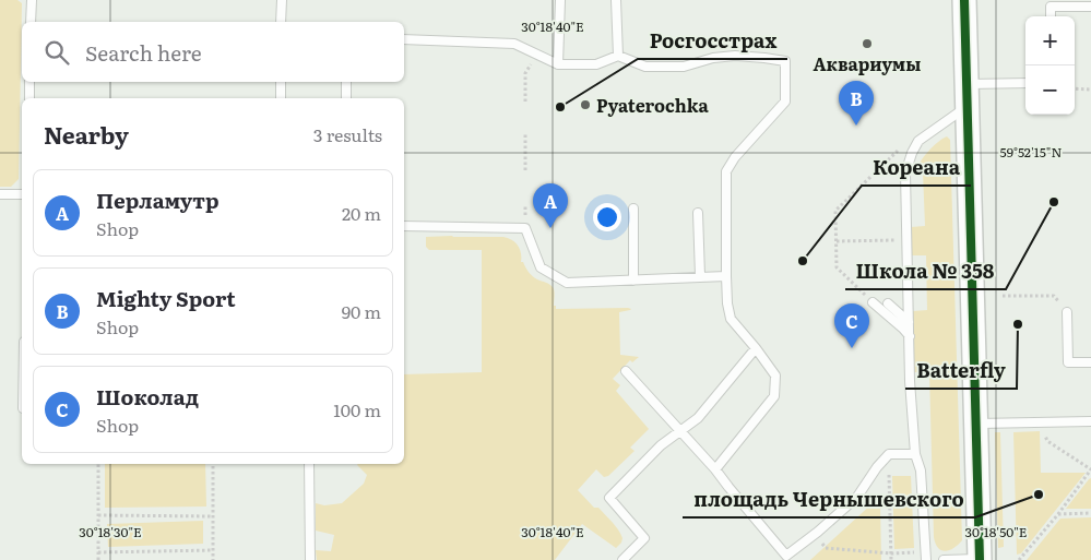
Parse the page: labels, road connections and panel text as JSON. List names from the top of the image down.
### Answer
{
  "places": [
    "Аквариумы",
    "Pyaterochka",
    "Росгосстрах",
    "Школа № 358",
    "Кореана",
    "Batterfly",
    "площадь Чернышевского"
  ],
  "page": {
    "map_buttons": ["+", "−"],
    "search": "Search here",
    "pins": ["B", "A", "C"],
    "heading": ["Nearby", "3 results"],
    "list": [
      {
        "mark": "A",
        "name": "Перламутр",
        "note": "Shop",
        "value": "20 m"
      },
      {
        "mark": "B",
        "name": "Mighty Sport",
        "note": "Shop",
        "value": "90 m"
      },
      {
        "mark": "C",
        "name": "Шоколад",
        "note": "Shop",
        "value": "100 m"
      }
    ]
  },
  "coordinates": [
    "30°18'40\"E",
    "59°52'15\"N",
    "30°18'30\"E",
    "30°18'50\"E"
  ]
}
